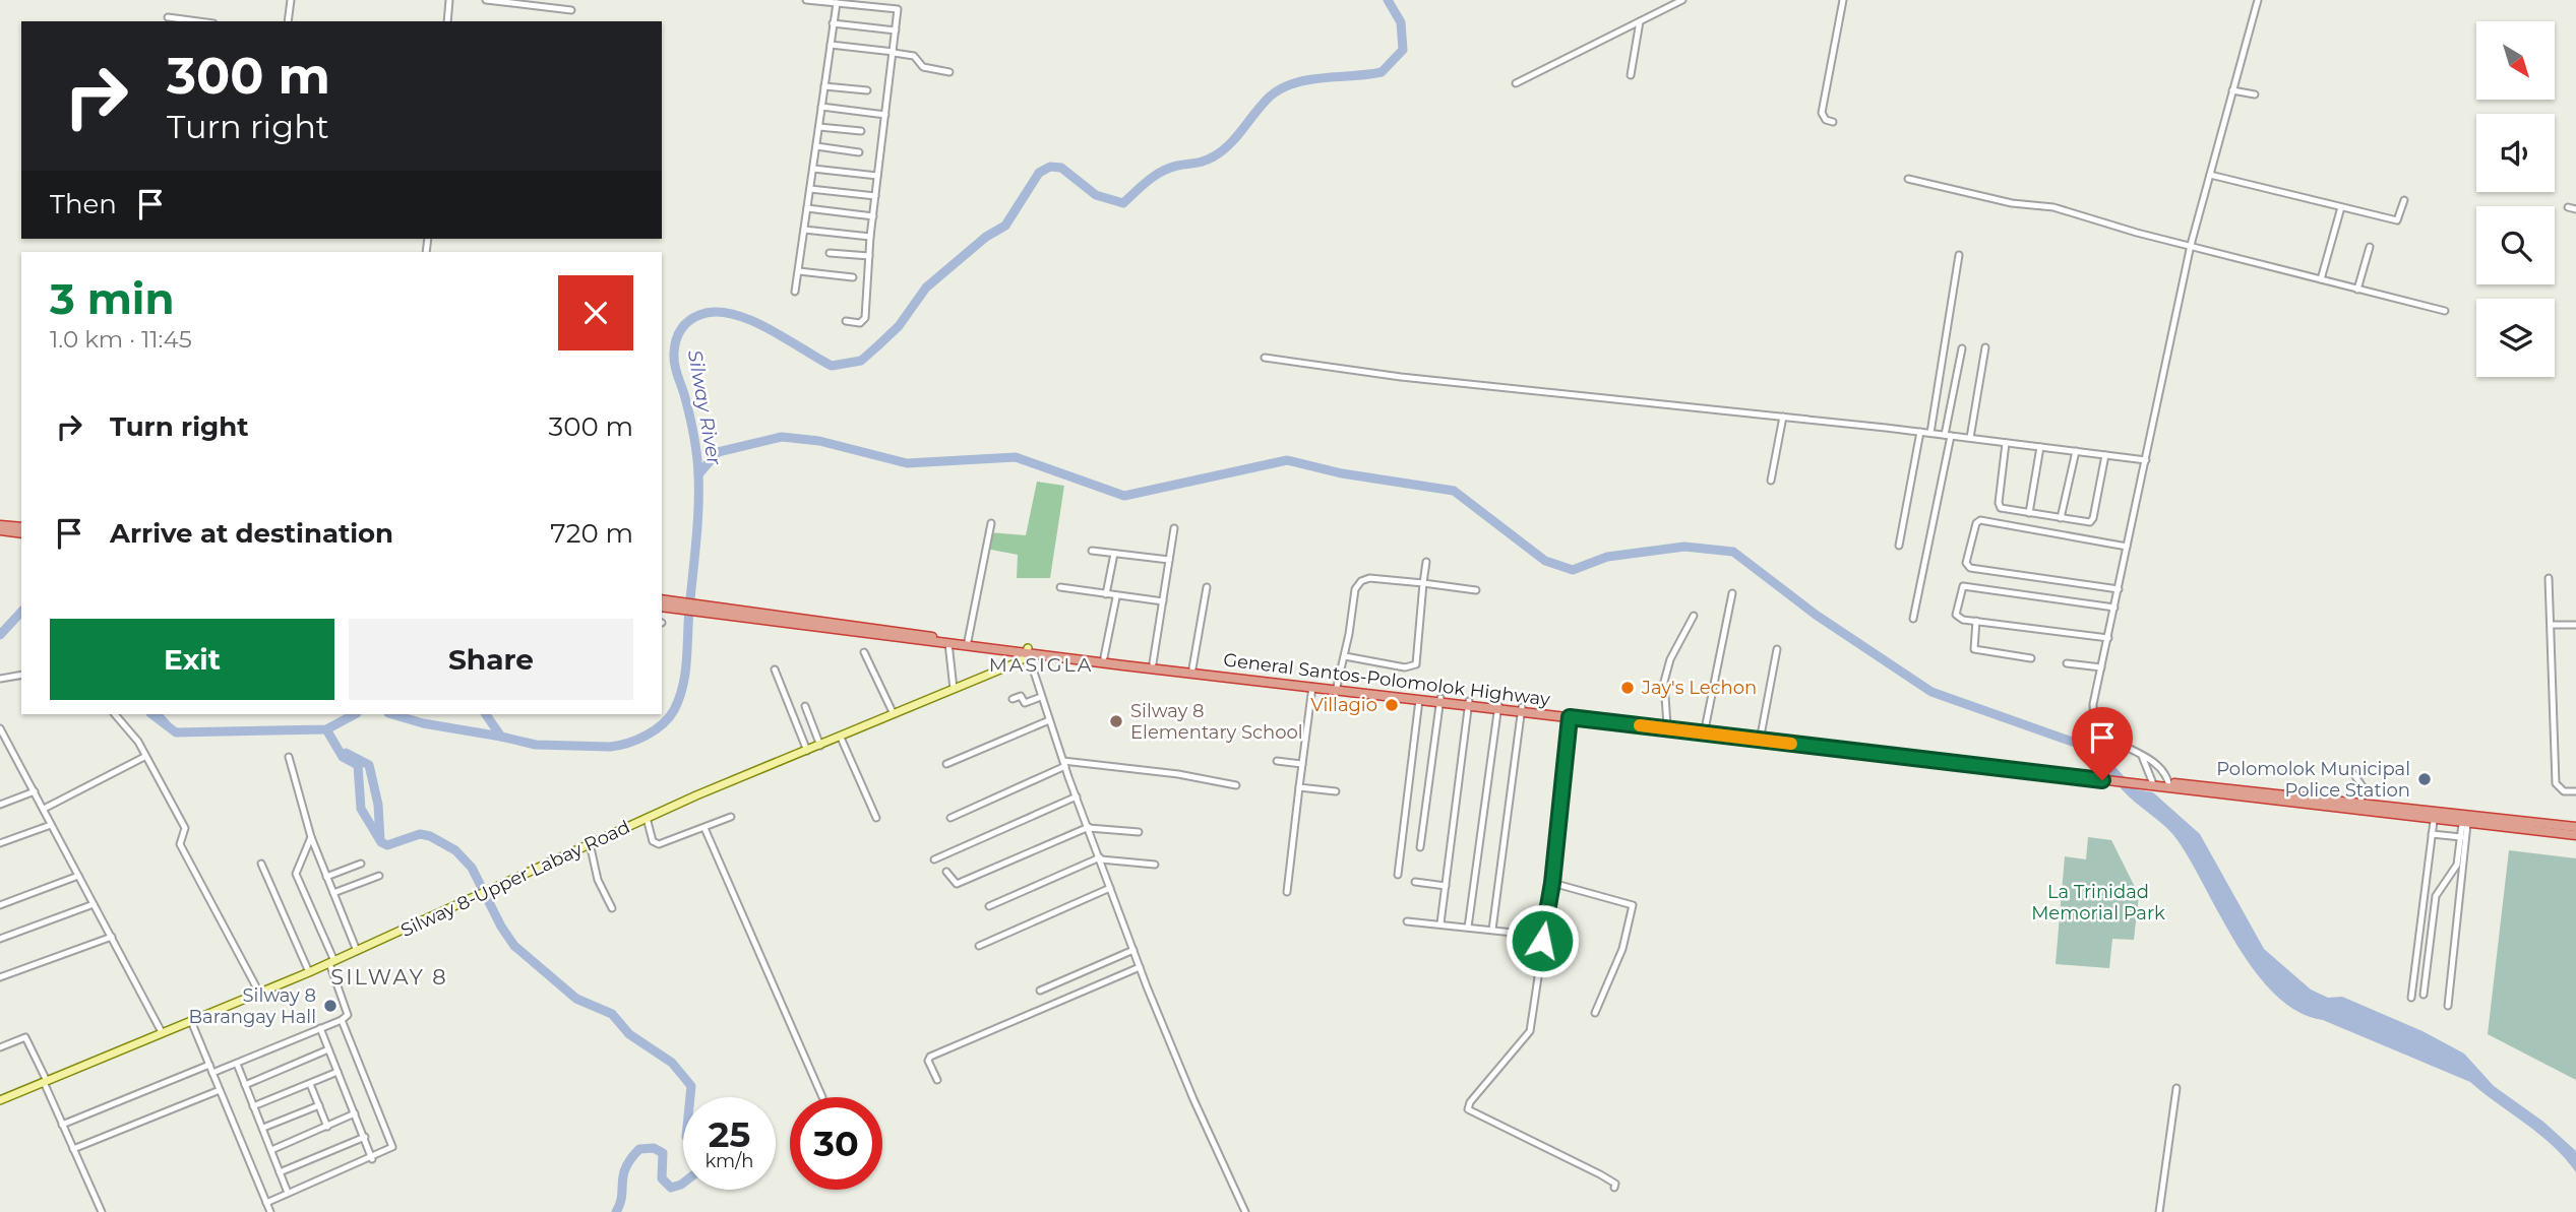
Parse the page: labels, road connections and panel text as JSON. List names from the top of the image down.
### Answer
{
  "streets": {
    "highway": ["General Santos-Polomolok Highway"],
    "main road": ["Silway 8-Upper Labay Road"]
  },
  "crossings": [
    ["General Santos-Polomolok Highway", "Silway 8-Upper Labay Road"]
  ],
  "districts": ["MASIGLA", "SILWAY 8"],
  "water": ["Silway River"],
  "parks": ["La Trinidad Memorial Park"],
  "places": [
    "Jay's Lechon",
    "Villagio",
    "Silway 8 Elementary School",
    "Polomolok Municipal Police Station",
    "Silway 8 Barangay Hall"
  ],
  "north": "bottom right",
  "page": {
    "turn": ["300 m", "Turn right"],
    "then": "Then",
    "heading": ["3 min", "1.0 km · 11:45"],
    "list": [
      {
        "name": "Turn right",
        "value": "300 m"
      },
      {
        "name": "Arrive at destination",
        "value": "720 m"
      }
    ],
    "buttons": ["Exit", "Share"],
    "speed": "25 km/h",
    "limit": "30"
  }
}
